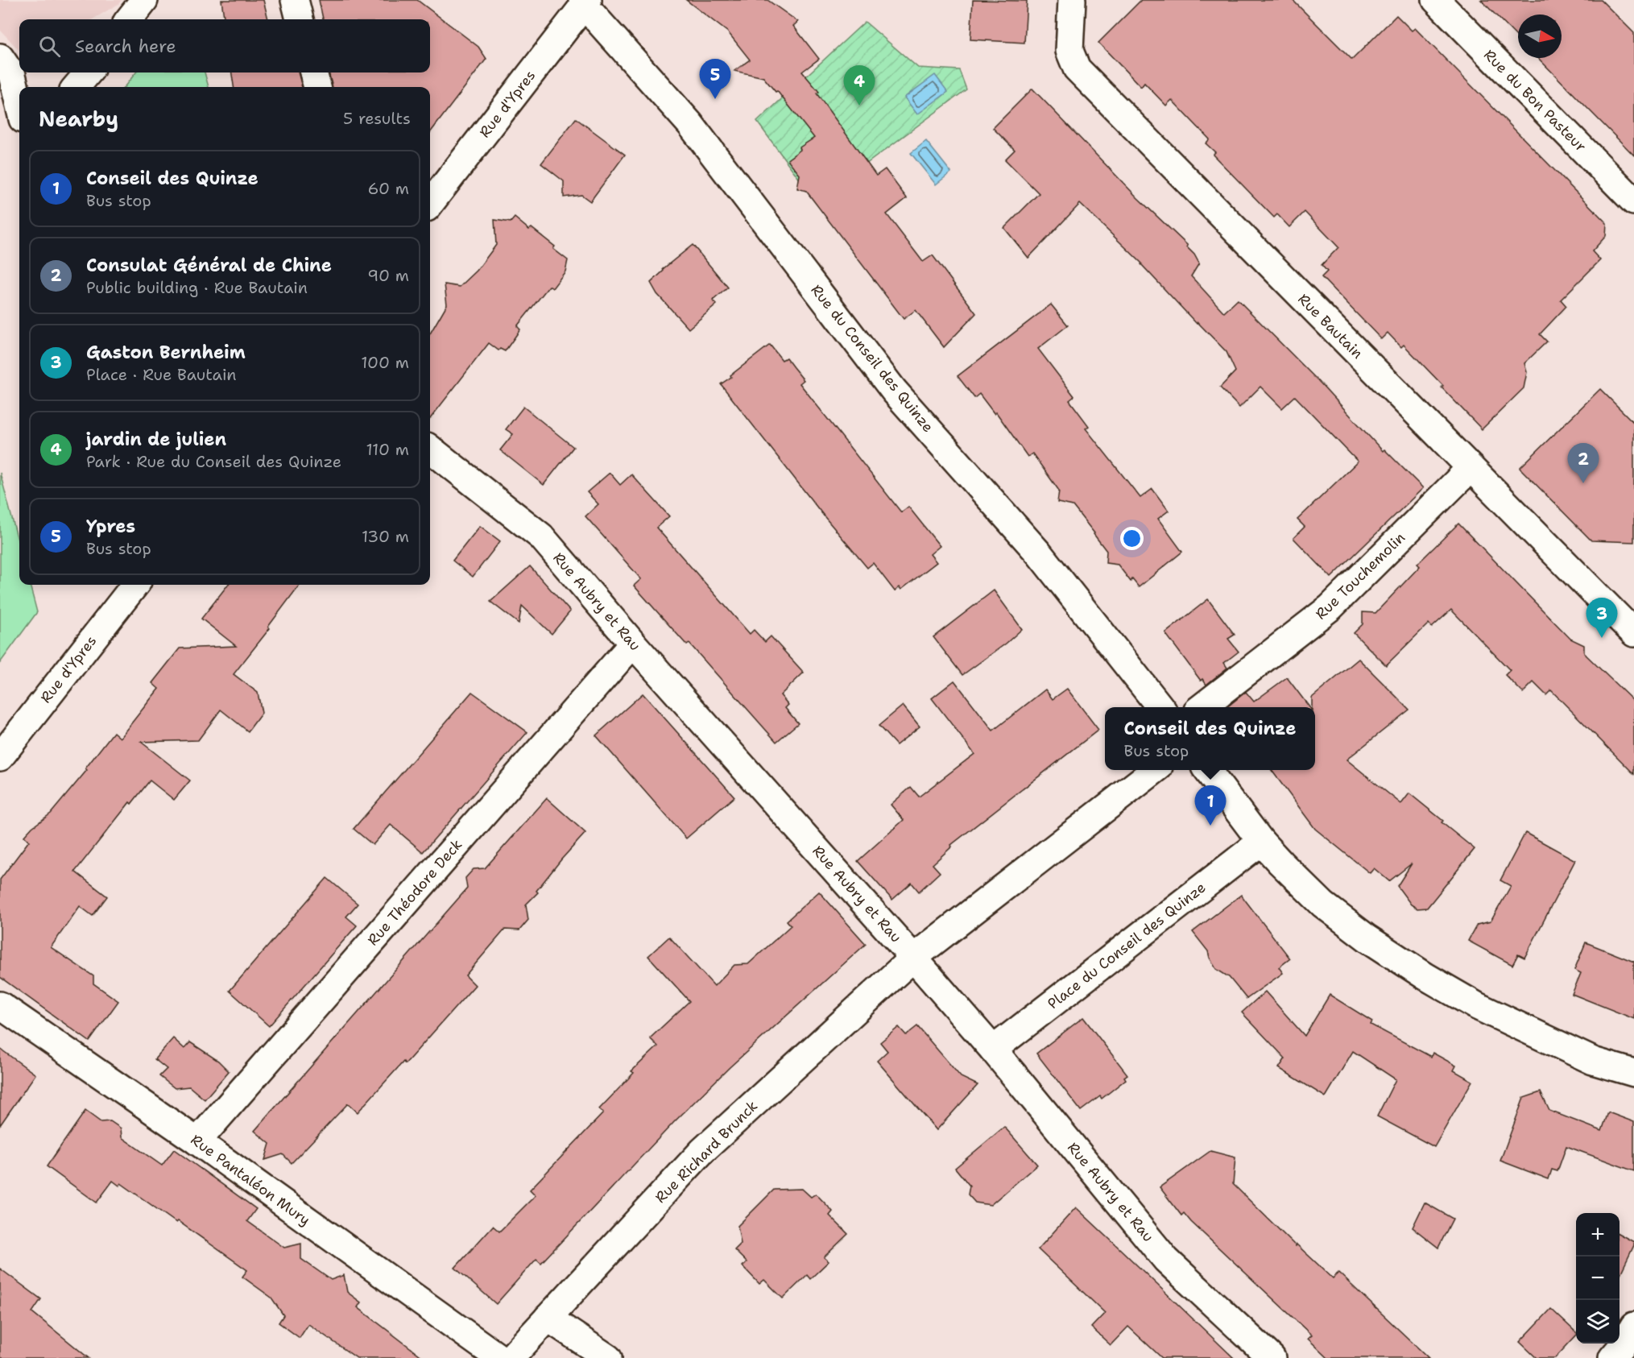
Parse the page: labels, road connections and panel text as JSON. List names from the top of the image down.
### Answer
{
  "streets": {
    "street": [
      "Rue du Bon Pasteur",
      "Rue d'Ypres",
      "Rue Bautain",
      "Rue du Conseil des Quinze",
      "Rue Touchemolin",
      "Rue Aubry et Rau",
      "Rue Théodore Deck",
      "Place du Conseil des Quinze",
      "Rue Richard Brunck",
      "Rue Pantaléon Mury"
    ]
  },
  "crossings": [
    ["Rue d'Ypres", "Rue du Conseil des Quinze"],
    ["Rue Bautain", "Rue Touchemolin"],
    ["Rue Aubry et Rau", "Rue Théodore Deck"],
    ["Rue Aubry et Rau", "Place du Conseil des Quinze"],
    ["Rue Aubry et Rau", "Rue Richard Brunck"],
    ["Rue Théodore Deck", "Rue Pantaléon Mury"]
  ],
  "north": "right",
  "page": {
    "search": "Search here",
    "pins": [
      "5",
      "4",
      "2",
      "3",
      "1"
    ],
    "heading": ["Nearby", "5 results"],
    "list": [
      {
        "mark": "1",
        "name": "Conseil des Quinze",
        "note": "Bus stop",
        "value": "60 m"
      },
      {
        "mark": "2",
        "name": "Consulat Général de Chine",
        "note": "Public building · Rue Bautain",
        "value": "90 m"
      },
      {
        "mark": "3",
        "name": "Gaston Bernheim",
        "note": "Place · Rue Bautain",
        "value": "100 m"
      },
      {
        "mark": "4",
        "name": "jardin de julien",
        "note": "Park · Rue du Conseil des Quinze",
        "value": "110 m"
      },
      {
        "mark": "5",
        "name": "Ypres",
        "note": "Bus stop",
        "value": "130 m"
      }
    ],
    "popup": ["Conseil des Quinze", "Bus stop"],
    "map_buttons": ["+", "−"]
  }
}
